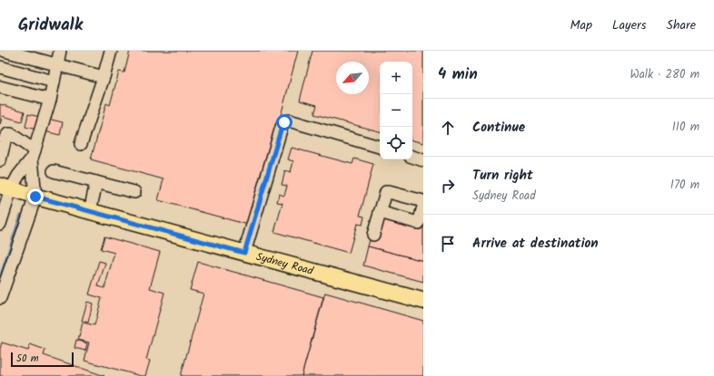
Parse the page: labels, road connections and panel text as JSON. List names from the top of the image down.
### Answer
{
  "streets": {
    "main road": ["Sydney Road"]
  },
  "scale_bar": "50 m",
  "north": "bottom left",
  "page": {
    "header": "Gridwalk",
    "nav": ["Map", "Layers", "Share"],
    "heading": ["4 min", "Walk · 280 m"],
    "map_buttons": ["+", "−"],
    "list": [
      ["Continue", "110 m"],
      ["Turn right", "Sydney Road", "170 m"],
      "Arrive at destination"
    ],
    "scale": "50 m"
  }
}
